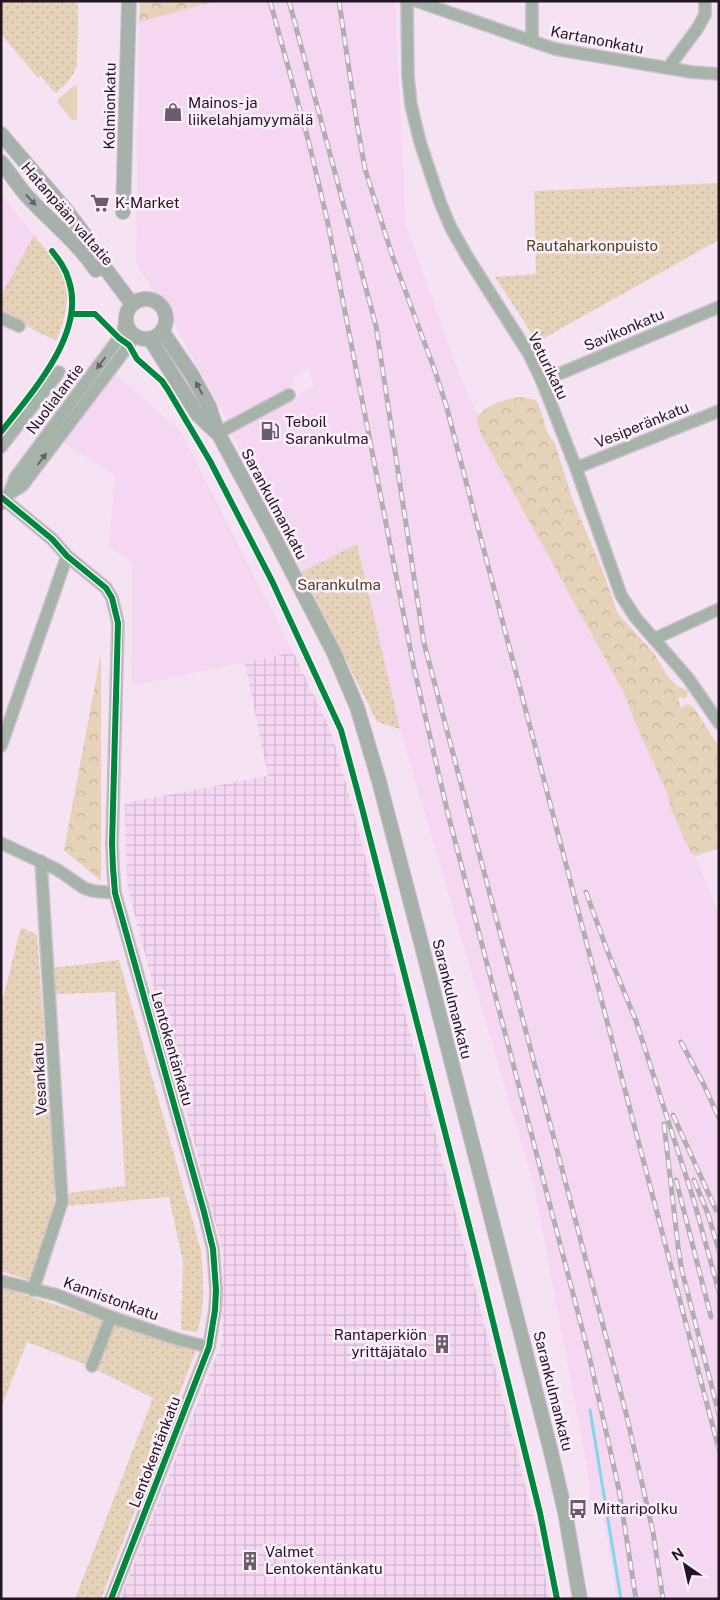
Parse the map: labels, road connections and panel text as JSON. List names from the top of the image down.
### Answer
{
  "streets": {
    "main road": ["Kolmionkatu", "Hatanpään valtatie", "Sarankulmankatu"],
    "street": [
      "Kartanonkatu",
      "Savikonkatu",
      "Veturikatu",
      "Nuolialantie",
      "Vesiperänkatu",
      "Lentokentänkatu",
      "Vesankatu",
      "Kannistonkatu"
    ]
  },
  "crossings": [
    ["Hatanpään valtatie", "Nuolialantie"],
    ["Hatanpään valtatie", "Sarankulmankatu"],
    ["Savikonkatu", "Veturikatu"],
    ["Veturikatu", "Vesiperänkatu"],
    ["Nuolialantie", "Sarankulmankatu"],
    ["Nuolialantie", "Lentokentänkatu"],
    ["Lentokentänkatu", "Kannistonkatu"],
    ["Vesankatu", "Kannistonkatu"]
  ],
  "parks": ["Rautaharkonpuisto", "Sarankulma"],
  "places": {
    "shop": ["Mainos- ja liikelahjamyymälä"],
    "supermarket": ["K-Market"],
    "fuel station": ["Teboil Sarankulma"],
    "building": ["Rantaperkiön yrittäjätalo", "Valmet Lentokentänkatu"],
    "bus stop": ["Mittaripolku"]
  },
  "north": "top left"
}
